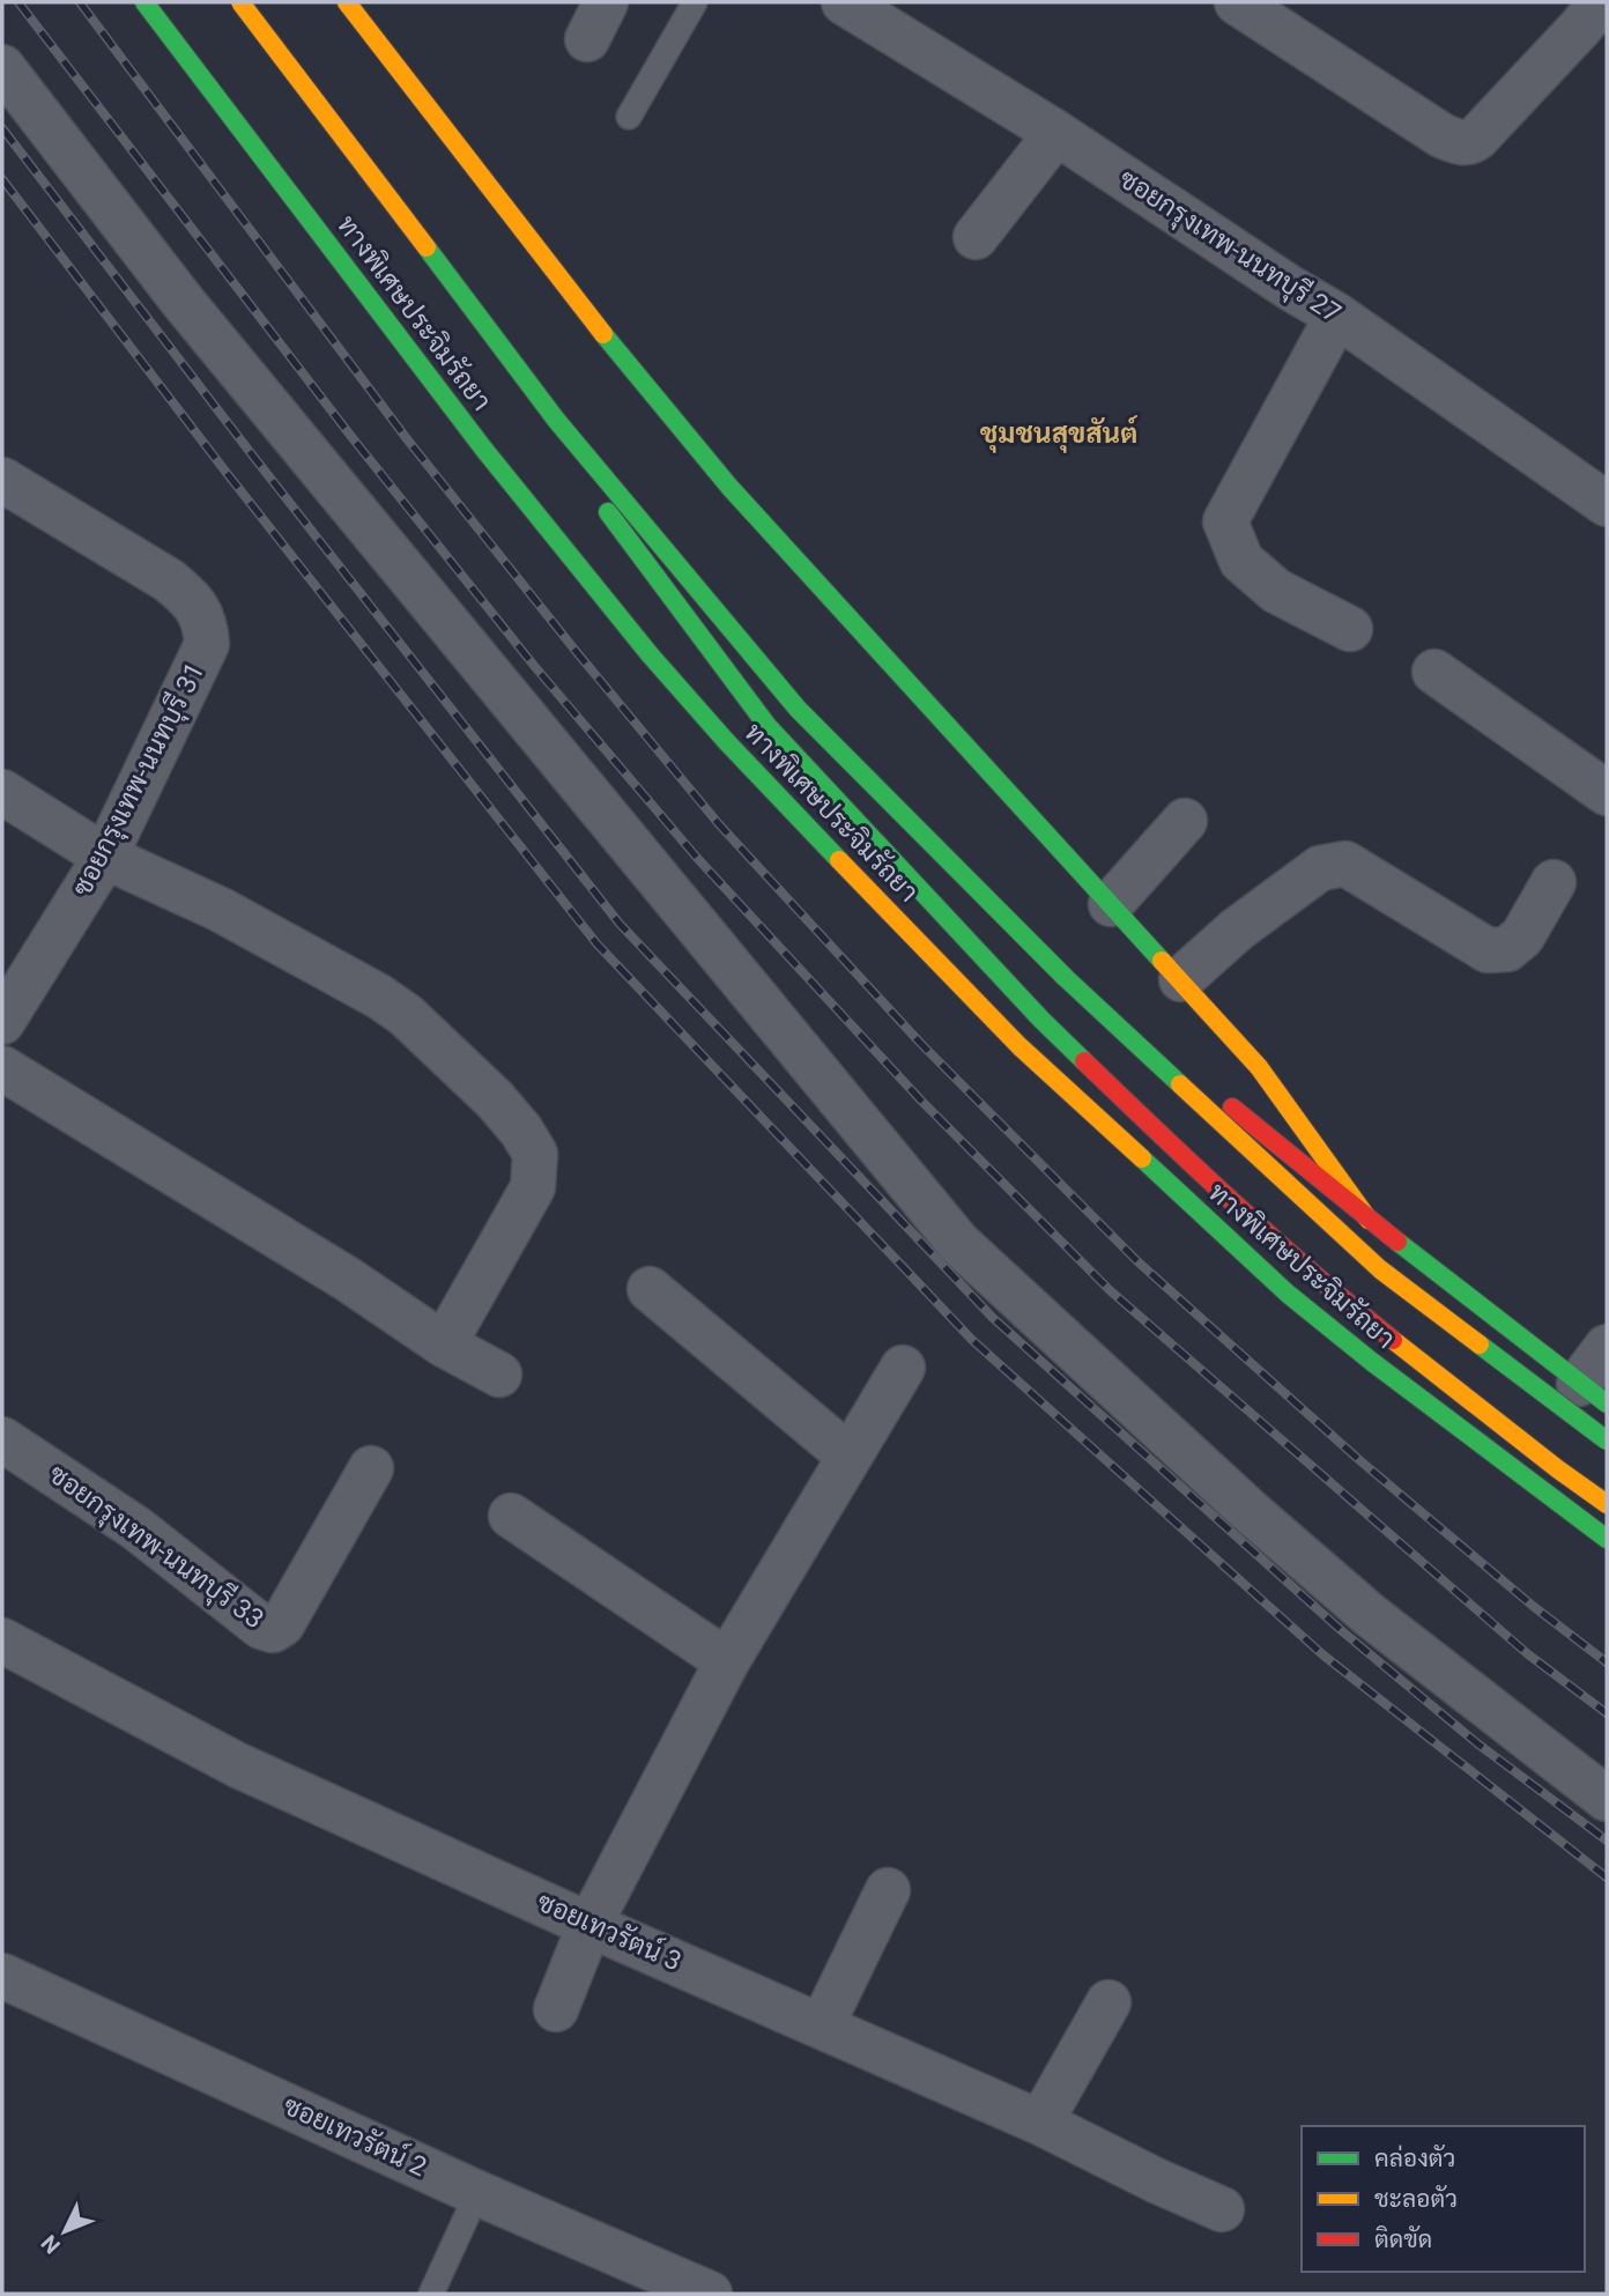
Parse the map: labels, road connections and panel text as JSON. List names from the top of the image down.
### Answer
{
  "streets": {
    "main road": ["ทางพิเศษประจิมรัถยา"],
    "street": [
      "ซอยกรุงเทพ-นนทบุรี 27",
      "ซอยกรุงเทพ-นนทบุรี 31",
      "ซอยกรุงเทพ-นนทบุรี 33",
      "ซอยเทวรัตน์ 3",
      "ซอยเทวรัตน์ 2"
    ]
  },
  "districts": ["ชุมชนสุขสันต์"],
  "legend": ["คล่องตัว", "ชะลอตัว", "ติดขัด"],
  "north": "bottom left"
}
